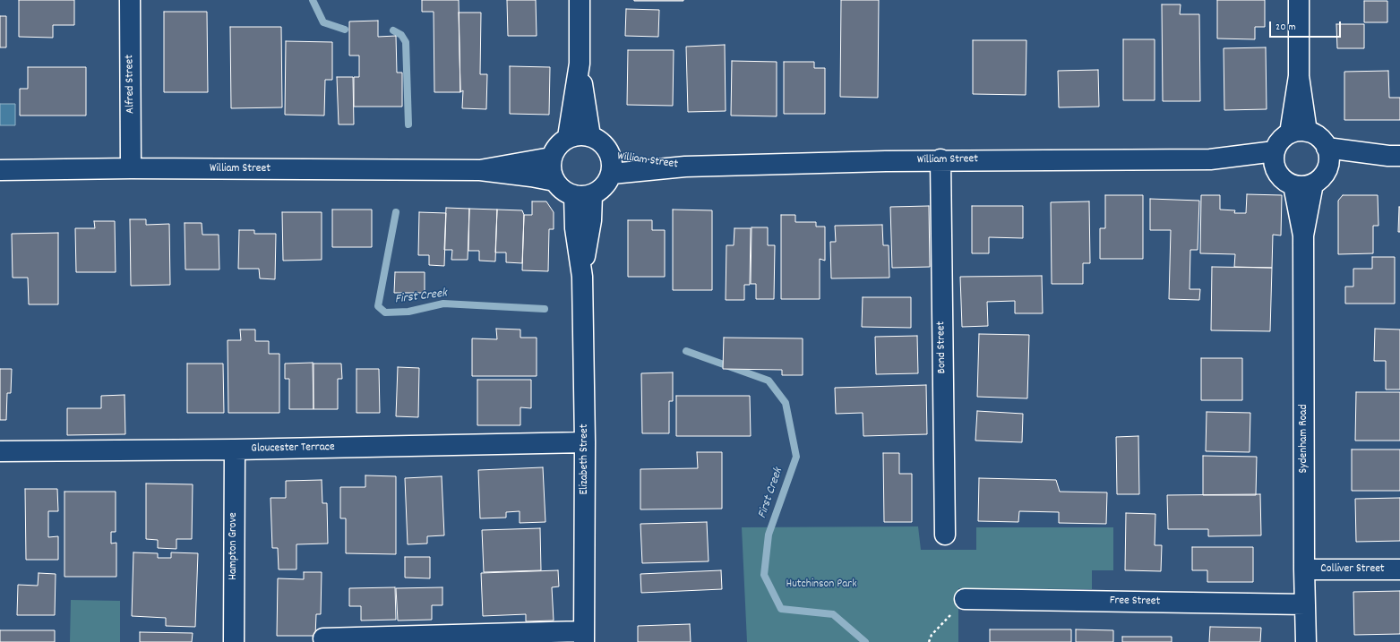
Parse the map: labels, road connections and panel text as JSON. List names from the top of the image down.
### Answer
{
  "streets": {
    "street": [
      "Alfred Street",
      "William Street",
      "Bond Street",
      "Sydenham Road",
      "Gloucester Terrace",
      "Elizabeth Street",
      "Hampton Grove",
      "Colliver Street",
      "Free Street"
    ]
  },
  "crossings": [
    ["Alfred Street", "William Street"],
    ["William Street", "Bond Street"],
    ["William Street", "Sydenham Road"],
    ["William Street", "Elizabeth Street"],
    ["Sydenham Road", "Colliver Street"],
    ["Sydenham Road", "Free Street"],
    ["Gloucester Terrace", "Elizabeth Street"],
    ["Gloucester Terrace", "Hampton Grove"]
  ],
  "water": ["First Creek"],
  "parks": ["Hutchinson Park"],
  "scale_bar": "20 m"
}
